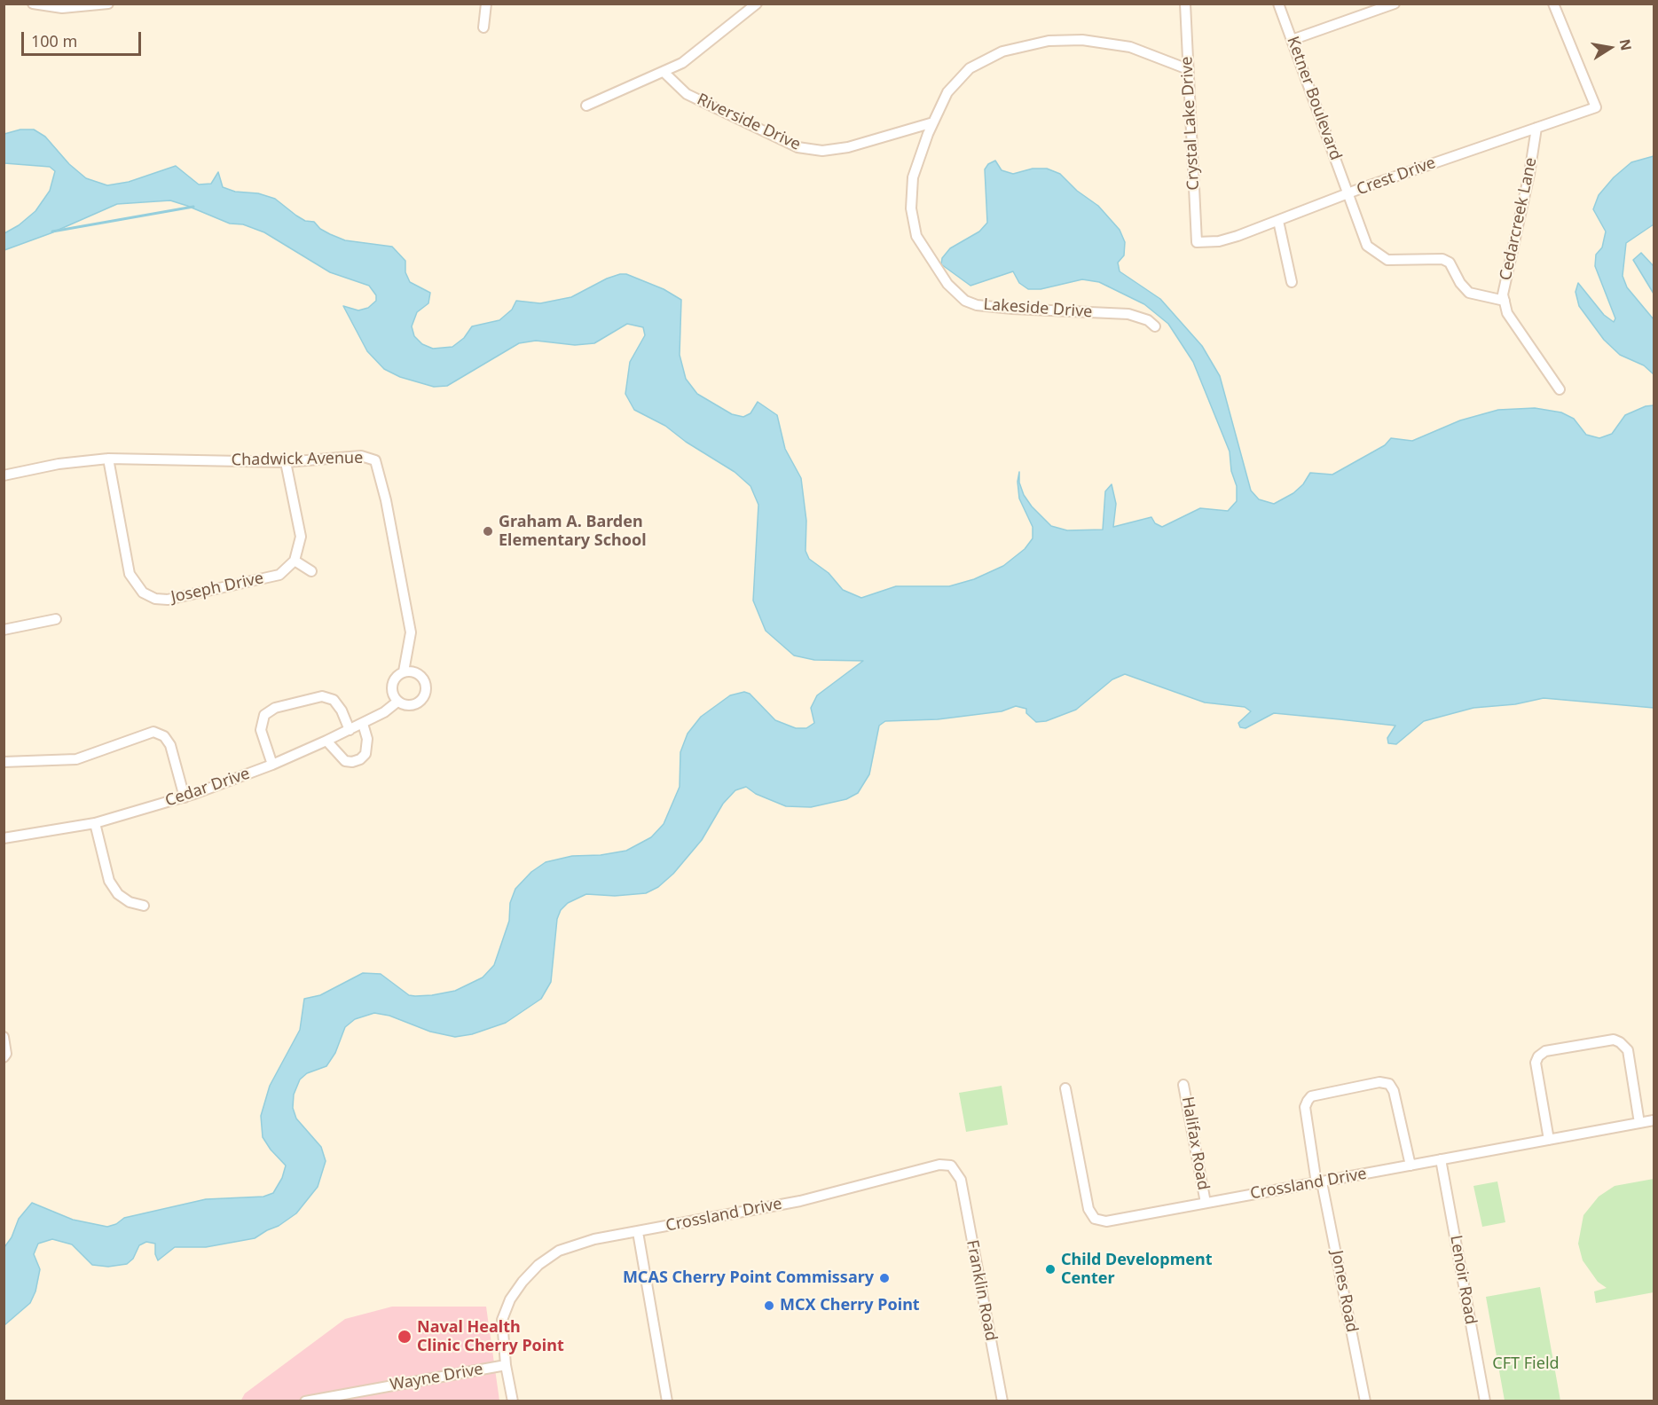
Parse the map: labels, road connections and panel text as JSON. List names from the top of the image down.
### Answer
{
  "streets": {
    "street": [
      "Ketner Boulevard",
      "Riverside Drive",
      "Crystal Lake Drive",
      "Crest Drive",
      "Cedarcreek Lane",
      "Lakeside Drive",
      "Chadwick Avenue",
      "Joseph Drive",
      "Cedar Drive",
      "Halifax Road",
      "Crossland Drive",
      "Lenoir Road",
      "Franklin Road",
      "Jones Road",
      "Wayne Drive"
    ]
  },
  "crossings": [
    ["Ketner Boulevard", "Crest Drive"],
    ["Ketner Boulevard", "Cedarcreek Lane"],
    ["Riverside Drive", "Lakeside Drive"],
    ["Crystal Lake Drive", "Crest Drive"],
    ["Crystal Lake Drive", "Lakeside Drive"],
    ["Crest Drive", "Cedarcreek Lane"],
    ["Chadwick Avenue", "Joseph Drive"],
    ["Chadwick Avenue", "Cedar Drive"],
    ["Halifax Road", "Crossland Drive"],
    ["Crossland Drive", "Lenoir Road"],
    ["Crossland Drive", "Franklin Road"],
    ["Crossland Drive", "Jones Road"],
    ["Crossland Drive", "Wayne Drive"]
  ],
  "parks": ["CFT Field"],
  "places": [
    "Graham A. Barden Elementary School",
    "Child Development Center",
    "MCAS Cherry Point Commissary",
    "MCX Cherry Point",
    "Naval Health Clinic Cherry Point"
  ],
  "scale_bar": "100 m",
  "north": "right"
}
